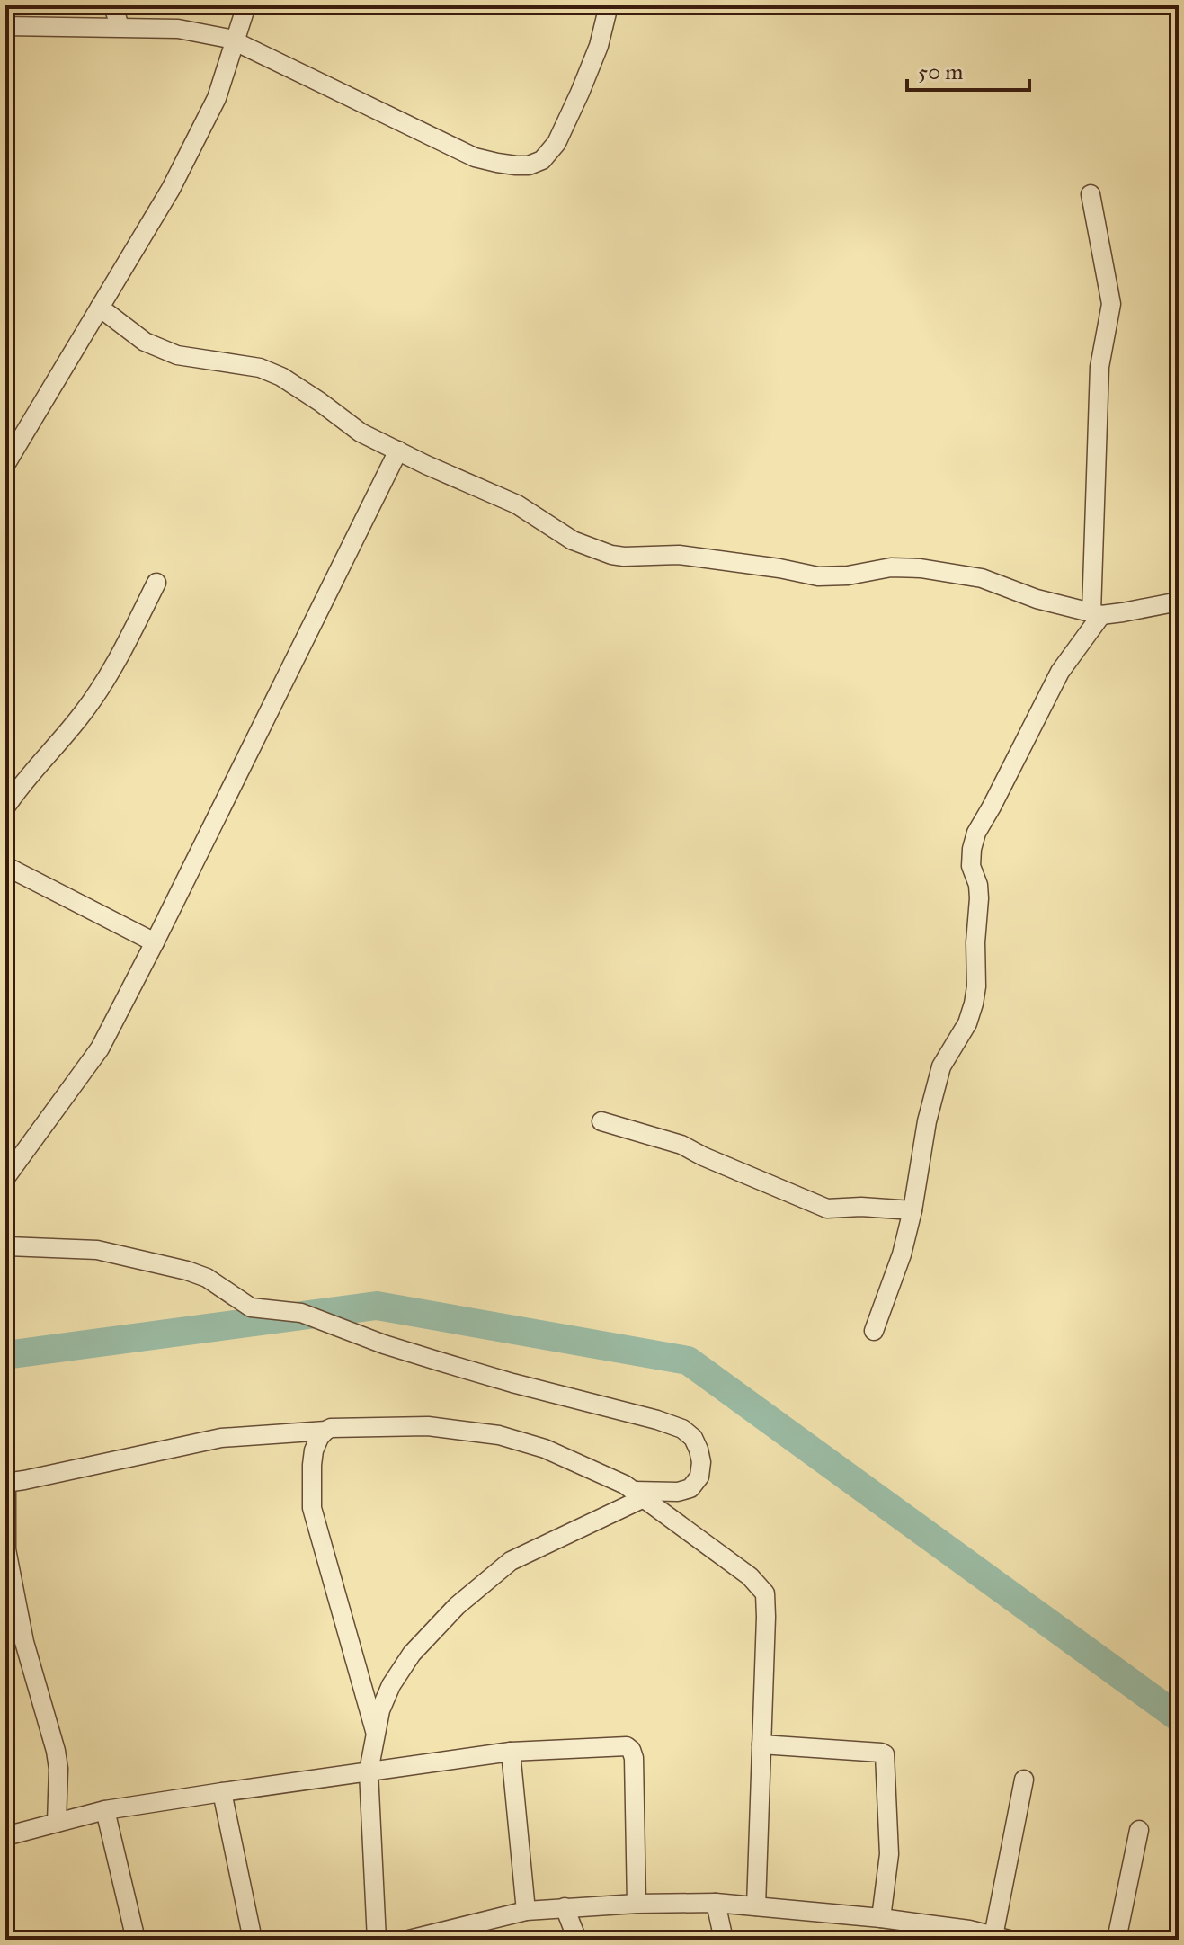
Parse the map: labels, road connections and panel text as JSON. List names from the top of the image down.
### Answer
{
  "scale_bar": "50 m"
}
